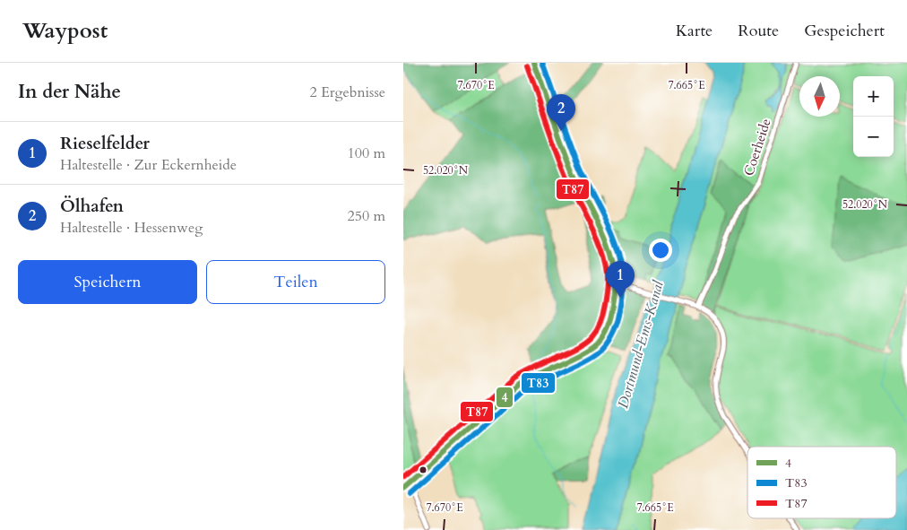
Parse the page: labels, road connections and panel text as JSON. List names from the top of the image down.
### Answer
{
  "streets": {
    "street": ["Coerheide"]
  },
  "water": ["Dortmund-Ems-Kanal"],
  "lines": ["transit line 4", "transit line T83", "transit line T87"],
  "legend": ["4", "T83", "T87"],
  "north": "bottom",
  "page": {
    "header": "Waypost",
    "nav": ["Karte", "Route", "Gespeichert"],
    "heading": ["In der Nähe", "2 Ergebnisse"],
    "map_buttons": ["+", "−"],
    "pins": ["2", "1"],
    "list": [
      {
        "mark": "1",
        "name": "Rieselfelder",
        "note": "Haltestelle · Zur Eckernheide",
        "value": "100 m"
      },
      {
        "mark": "2",
        "name": "Ölhafen",
        "note": "Haltestelle · Hessenweg",
        "value": "250 m"
      }
    ],
    "buttons": ["Speichern", "Teilen"]
  },
  "coordinates": ["7.670°E", "7.665°E", "52.020°N"]
}
